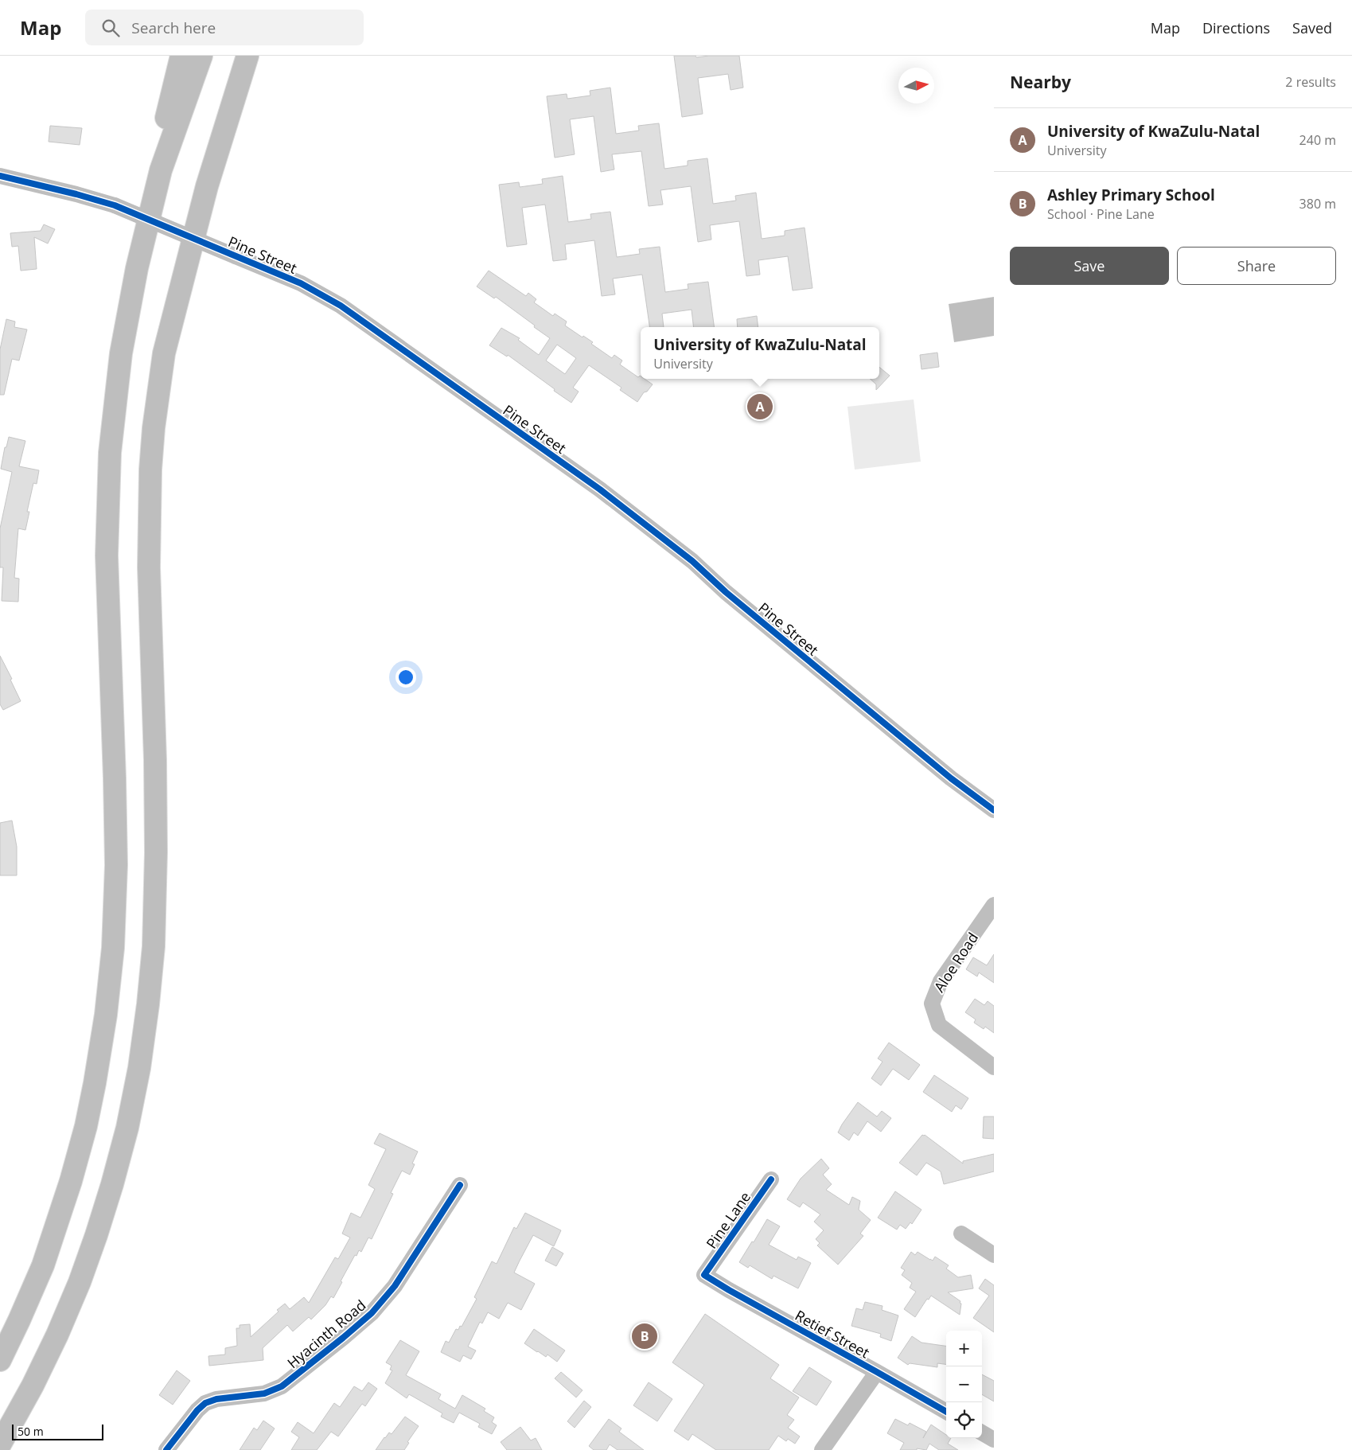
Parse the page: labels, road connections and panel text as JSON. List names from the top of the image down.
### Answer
{
  "streets": {
    "street": [
      "Pine Street",
      "Aloe Road",
      "Pine Lane",
      "Hyacinth Road",
      "Retief Street"
    ]
  },
  "crossings": [
    ["Pine Lane", "Retief Street"]
  ],
  "scale_bar": "50 m",
  "north": "right",
  "page": {
    "header": "Map",
    "search": "Search here",
    "nav": ["Map", "Directions", "Saved"],
    "heading": ["Nearby", "2 results"],
    "list": [
      {
        "mark": "A",
        "name": "University of KwaZulu-Natal",
        "note": "University",
        "value": "240 m"
      },
      {
        "mark": "B",
        "name": "Ashley Primary School",
        "note": "School · Pine Lane",
        "value": "380 m"
      }
    ],
    "buttons": ["Save", "Share"],
    "popup": ["University of KwaZulu-Natal", "University"],
    "pins": ["A", "B"],
    "map_buttons": ["+", "−"],
    "scale": "50 m"
  }
}
